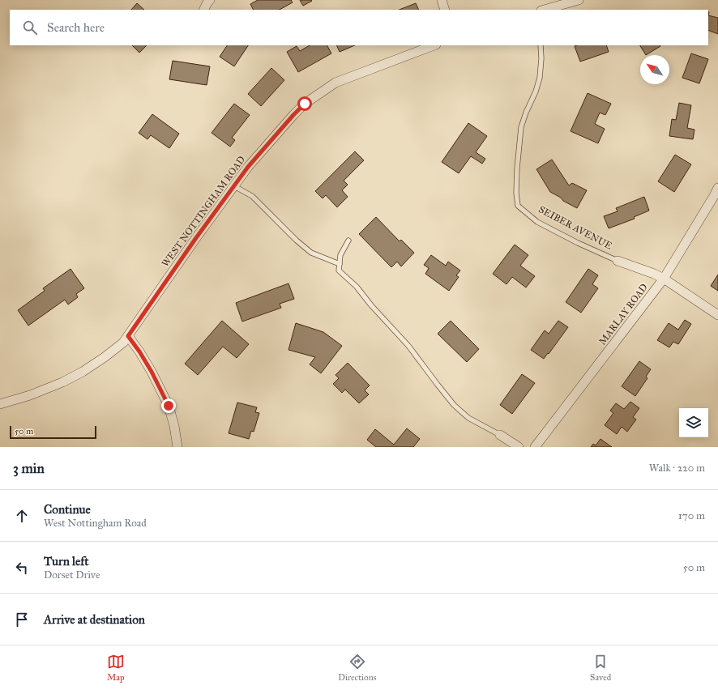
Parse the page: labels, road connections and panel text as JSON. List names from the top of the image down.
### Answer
{
  "streets": {
    "street": ["WEST NOTTINGHAM ROAD", "SEIBER AVENUE", "MARLAY ROAD"]
  },
  "crossings": [
    ["SEIBER AVENUE", "MARLAY ROAD"]
  ],
  "scale_bar": "50 m",
  "north": "top left",
  "page": {
    "search": "Search here",
    "scale": "50 m",
    "heading": ["3 min", "Walk · 220 m"],
    "list": [
      ["Continue", "West Nottingham Road", "170 m"],
      ["Turn left", "Dorset Drive", "50 m"],
      "Arrive at destination"
    ],
    "nav": ["Map", "Directions", "Saved"]
  }
}
